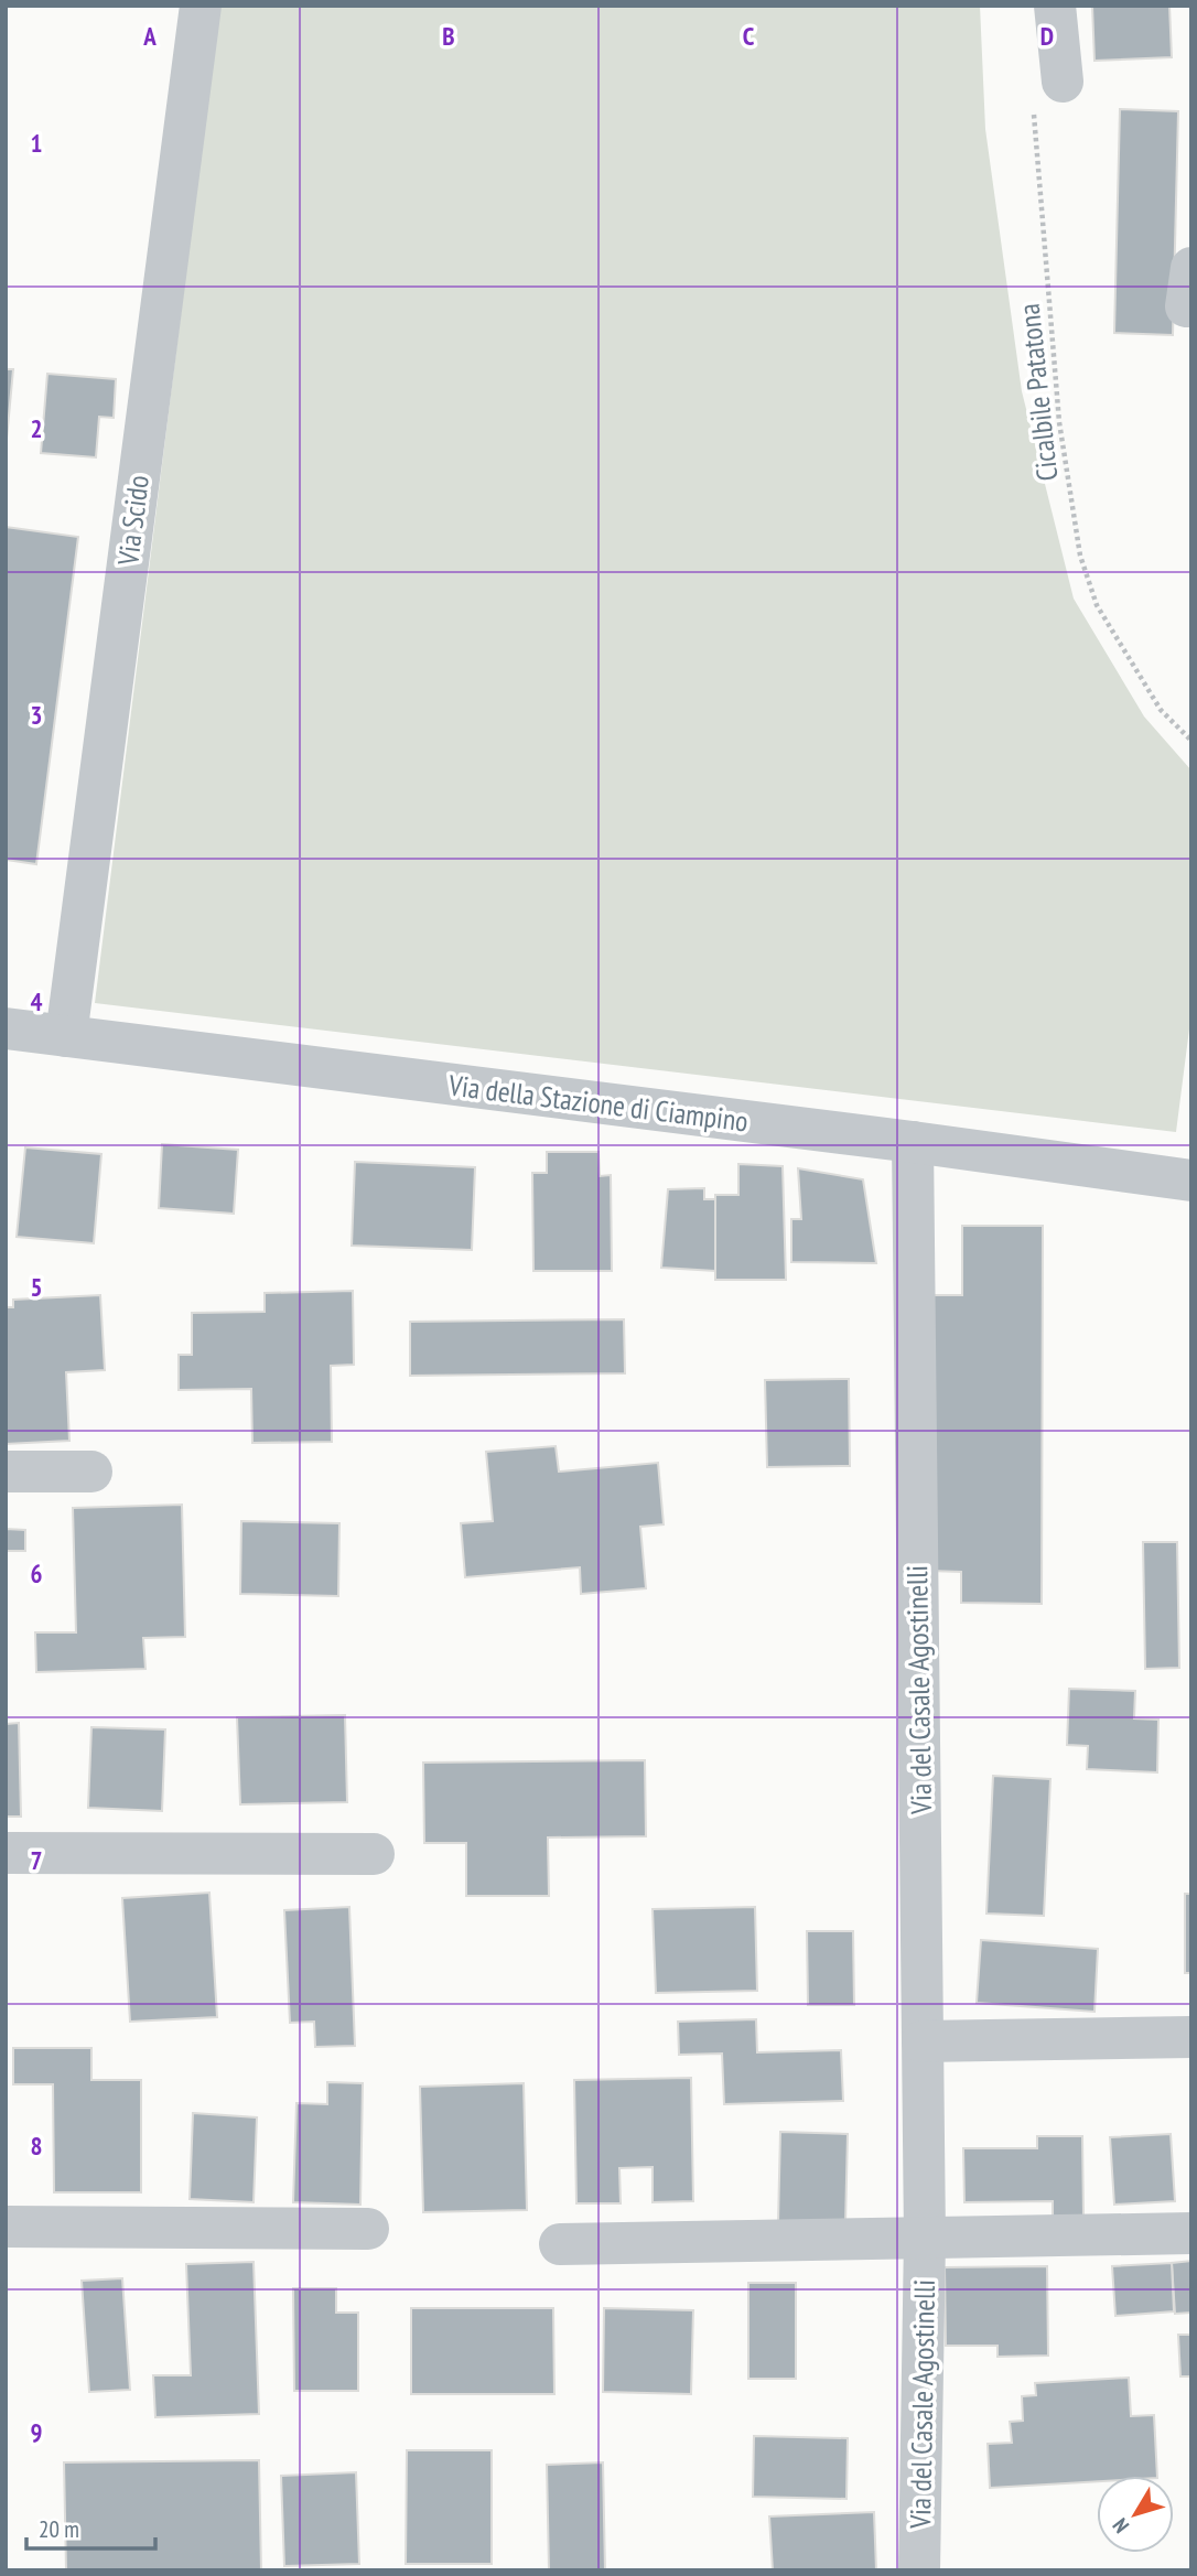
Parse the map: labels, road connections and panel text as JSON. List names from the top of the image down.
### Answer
{
  "streets": {
    "street": ["Via Scido", "Via della Stazione di Ciampino", "Via del Casale Agostinelli"],
    "path": ["Cicalbile Patatona"]
  },
  "crossings": [
    ["Via Scido", "Via della Stazione di Ciampino"],
    ["Via della Stazione di Ciampino", "Via del Casale Agostinelli"]
  ],
  "scale_bar": "20 m",
  "north": "bottom left",
  "grid": {
    "columns": [
      "A",
      "B",
      "C",
      "D"
    ],
    "rows": [
      "1",
      "2",
      "3",
      "4",
      "5",
      "6",
      "7",
      "8",
      "9"
    ]
  }
}
